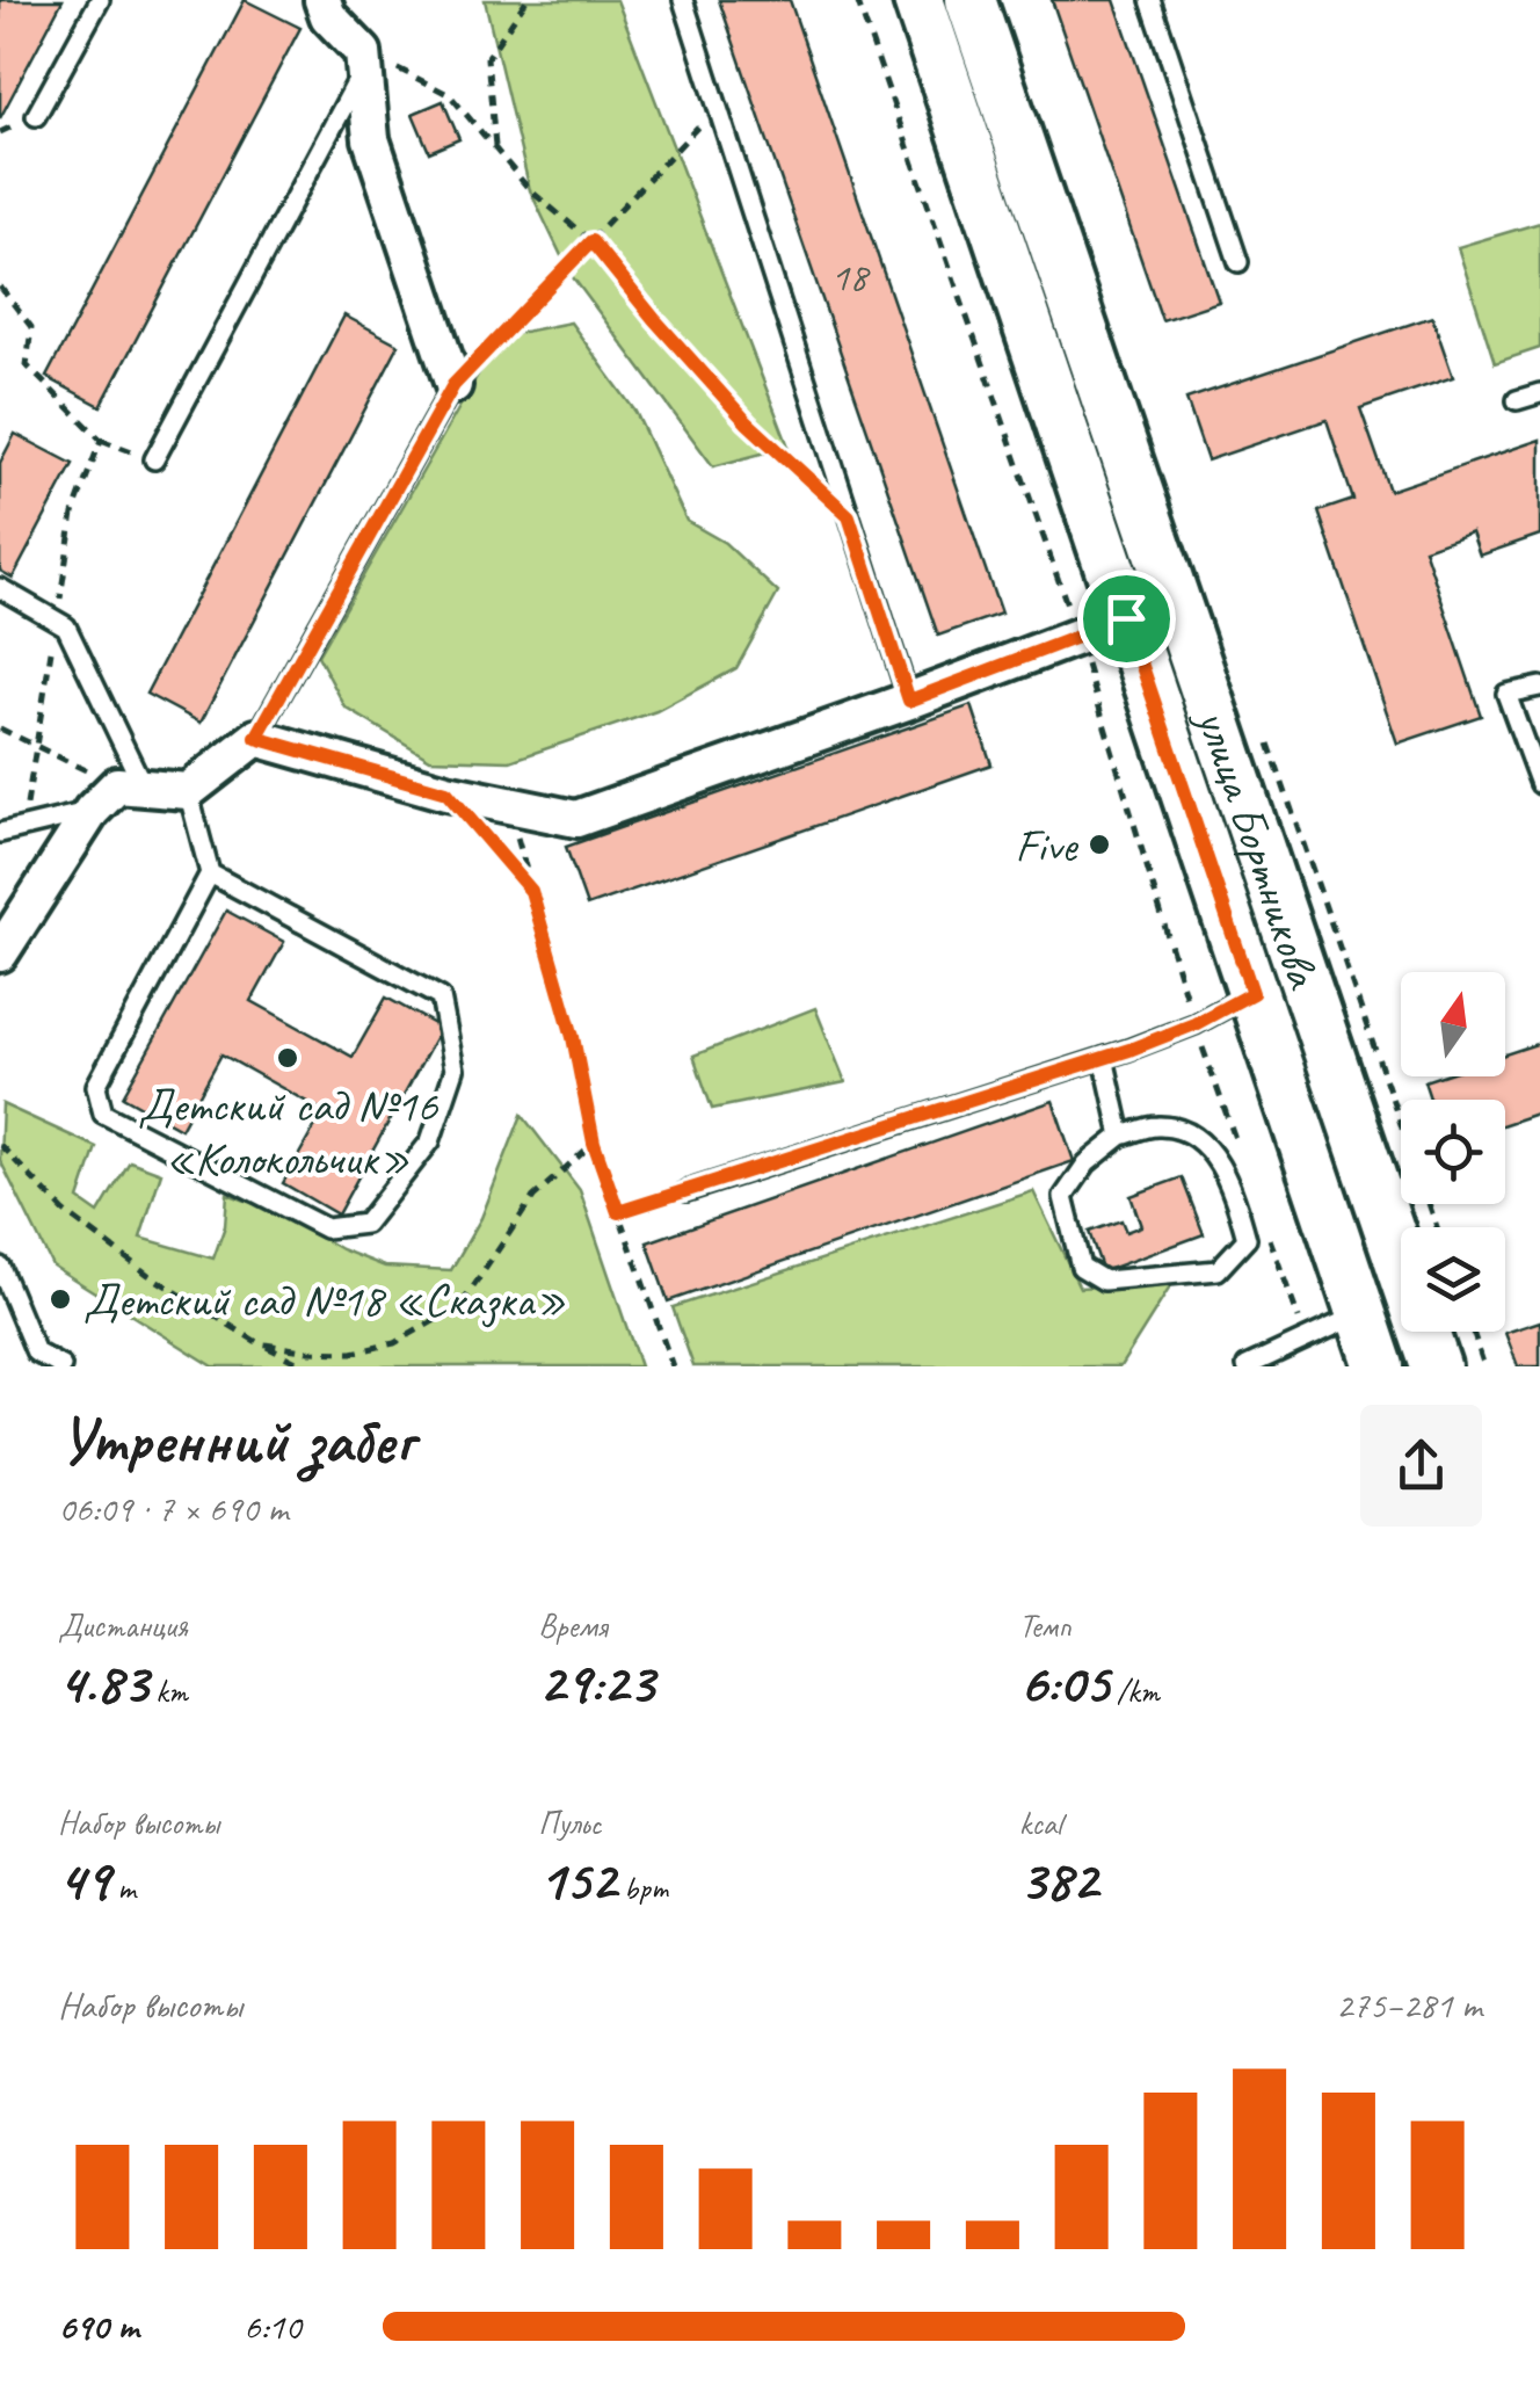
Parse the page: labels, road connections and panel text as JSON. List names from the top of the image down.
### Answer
{
  "streets": {
    "main road": ["улица Бортникова"]
  },
  "places": ["Five", "Детский сад №16 «Колокольчик»", "Детский сад №18 «Сказка»"],
  "house_numbers": ["18"],
  "north": "top",
  "page": {
    "heading": ["Утренний забег", "06:09 · 7 × 690 m"],
    "stats": [
      ["Дистанция", "4.83 km"],
      ["Время", "29:23"],
      ["Темп", "6:05 /km"],
      ["Набор высоты", "49 m"],
      ["Пульс", "152 bpm"],
      ["kcal", "382"]
    ],
    "chart": ["Набор высоты", "275–281 m"],
    "list": [
      {
        "name": "690 m",
        "note": "6:10"
      }
    ]
  }
}
